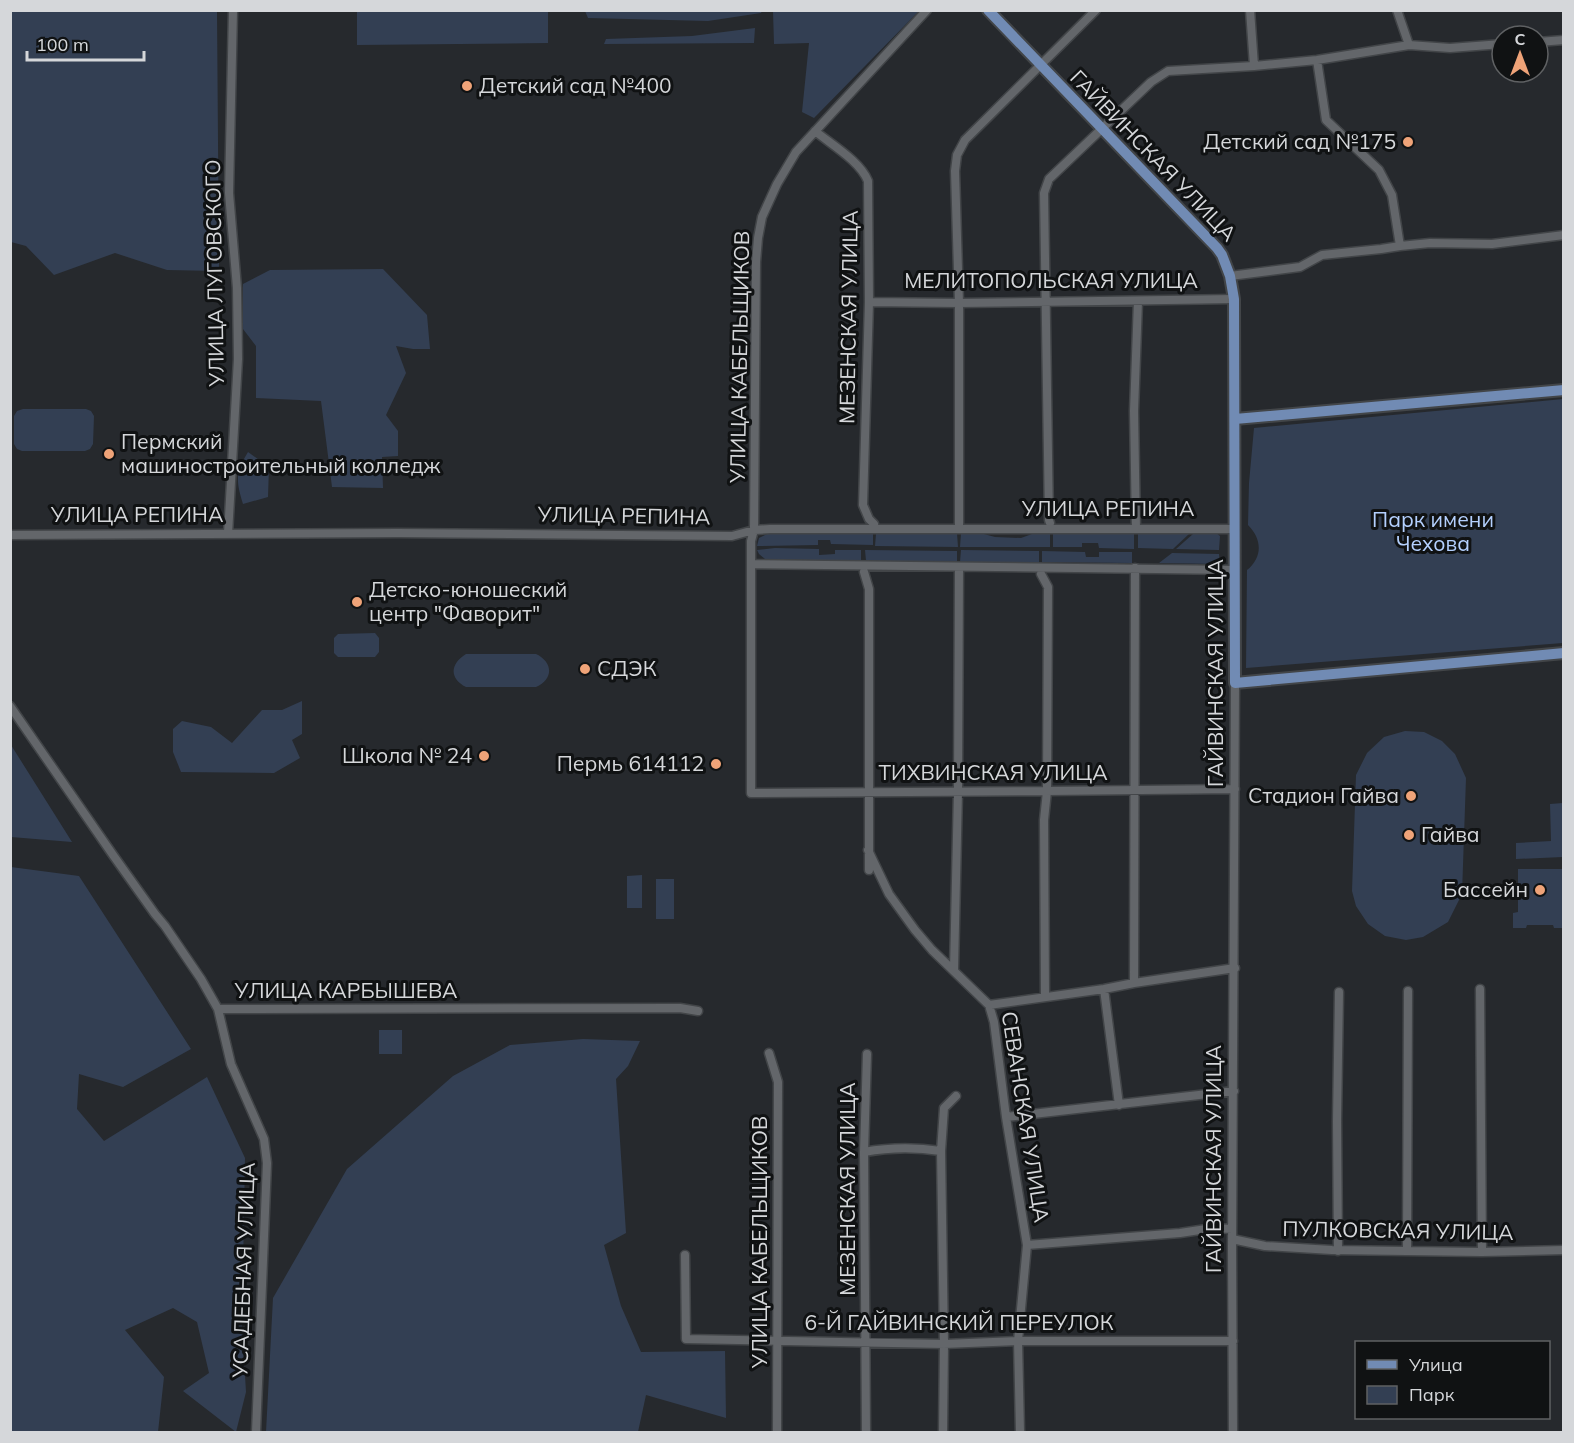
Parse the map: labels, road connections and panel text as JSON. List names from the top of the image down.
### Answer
{
  "streets": {
    "main road": ["ГАЙВИНСКАЯ УЛИЦА"],
    "street": [
      "УЛИЦА ЛУГОВСКОГО",
      "МЕЛИТОПОЛЬСКАЯ УЛИЦА",
      "МЕЗЕНСКАЯ УЛИЦА",
      "УЛИЦА КАБЕЛЬЩИКОВ",
      "УЛИЦА РЕПИНА",
      "ТИХВИНСКАЯ УЛИЦА",
      "УЛИЦА КАРБЫШЕВА",
      "СЕВАНСКАЯ УЛИЦА",
      "ПУЛКОВСКАЯ УЛИЦА",
      "УСАДЕБНАЯ УЛИЦА",
      "6-Й ГАЙВИНСКИЙ ПЕРЕУЛОК"
    ]
  },
  "crossings": [
    ["ГАЙВИНСКАЯ УЛИЦА", "МЕЛИТОПОЛЬСКАЯ УЛИЦА"],
    ["ГАЙВИНСКАЯ УЛИЦА", "УЛИЦА РЕПИНА"],
    ["ГАЙВИНСКАЯ УЛИЦА", "ТИХВИНСКАЯ УЛИЦА"],
    ["ГАЙВИНСКАЯ УЛИЦА", "ПУЛКОВСКАЯ УЛИЦА"],
    ["ГАЙВИНСКАЯ УЛИЦА", "6-Й ГАЙВИНСКИЙ ПЕРЕУЛОК"],
    ["УЛИЦА ЛУГОВСКОГО", "УЛИЦА РЕПИНА"],
    ["МЕЛИТОПОЛЬСКАЯ УЛИЦА", "МЕЗЕНСКАЯ УЛИЦА"],
    ["МЕЗЕНСКАЯ УЛИЦА", "УЛИЦА КАБЕЛЬЩИКОВ"],
    ["МЕЗЕНСКАЯ УЛИЦА", "6-Й ГАЙВИНСКИЙ ПЕРЕУЛОК"],
    ["УЛИЦА КАБЕЛЬЩИКОВ", "УЛИЦА РЕПИНА"],
    ["УЛИЦА КАБЕЛЬЩИКОВ", "ТИХВИНСКАЯ УЛИЦА"],
    ["УЛИЦА КАБЕЛЬЩИКОВ", "6-Й ГАЙВИНСКИЙ ПЕРЕУЛОК"],
    ["УЛИЦА КАРБЫШЕВА", "УСАДЕБНАЯ УЛИЦА"],
    ["СЕВАНСКАЯ УЛИЦА", "6-Й ГАЙВИНСКИЙ ПЕРЕУЛОК"]
  ],
  "parks": ["Парк имени Чехова"],
  "places": [
    "Детский сад №400",
    "Детский сад №175",
    "Пермский машиностроительный колледж",
    "Детско-юношеский центр \"Фаворит\"",
    "СДЭК",
    "Школа № 24",
    "Пермь 614112",
    "Стадион Гайва",
    "Гайва",
    "Бассейн"
  ],
  "legend": ["Улица", "Парк"],
  "scale_bar": "100 m",
  "north": "top"
}
